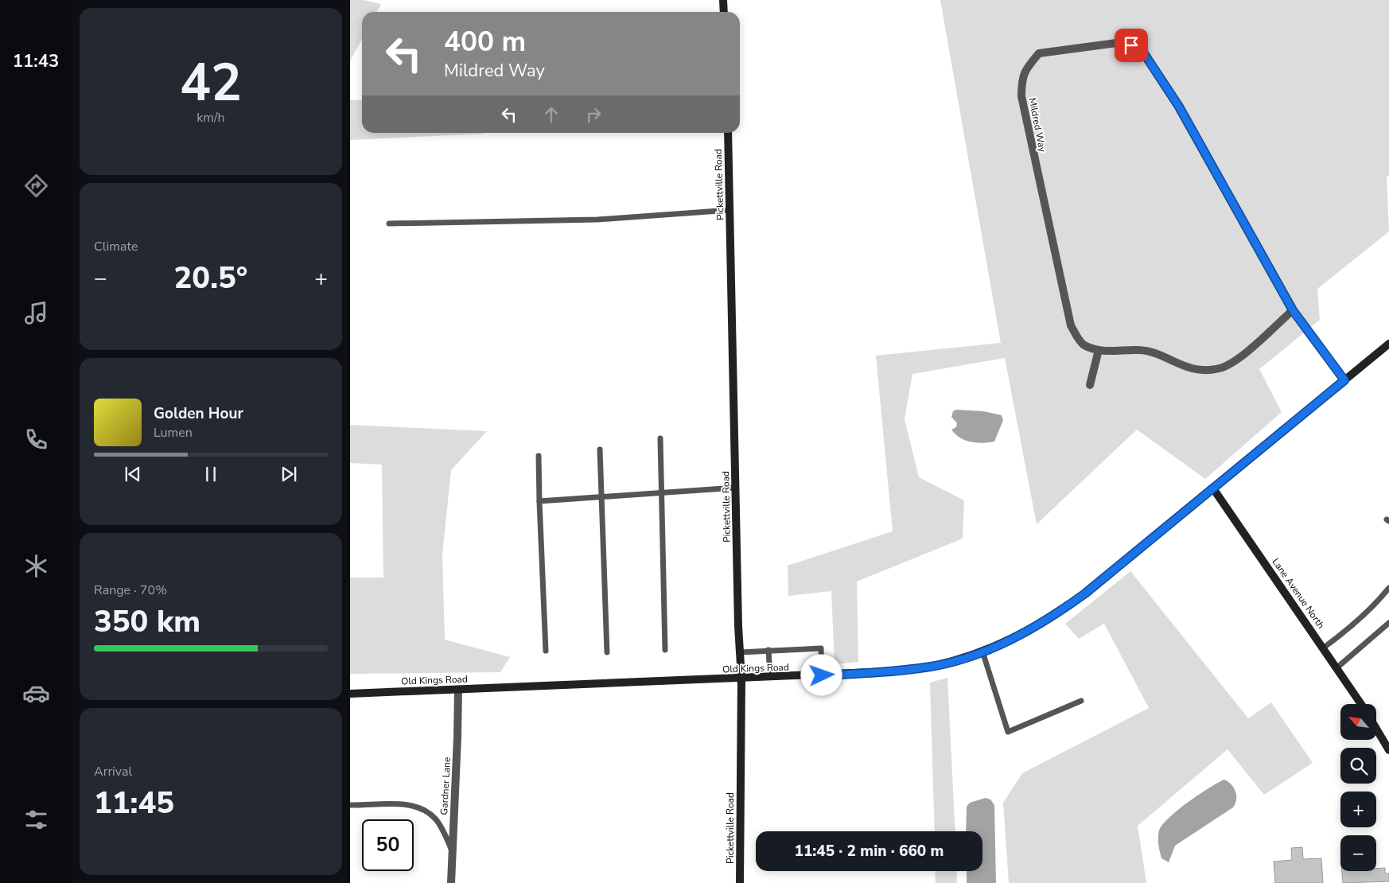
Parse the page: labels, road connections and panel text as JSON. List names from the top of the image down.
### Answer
{
  "streets": {
    "main road": ["Pickettville Road", "Lane Avenue North", "Old Kings Road"],
    "street": ["Mildred Way", "Gardner Lane"]
  },
  "crossings": [
    ["Mildred Way", "Old Kings Road"],
    ["Pickettville Road", "Old Kings Road"],
    ["Lane Avenue North", "Old Kings Road"],
    ["Old Kings Road", "Gardner Lane"]
  ],
  "north": "top left",
  "page": {
    "tabs": "11:43",
    "tile": [
      ["42", "km/h"],
      "Climate",
      ["Range · 70%", "350 km"],
      ["Arrival", "11:45"]
    ],
    "turn": ["400 m", "Mildred Way"],
    "heat": ["−", "20.5°", "+"],
    "song": ["Golden Hour", "Lumen"],
    "map_buttons": ["+", "−"],
    "limit": "50",
    "trip": "11:45 · 2 min · 660 m"
  }
}
